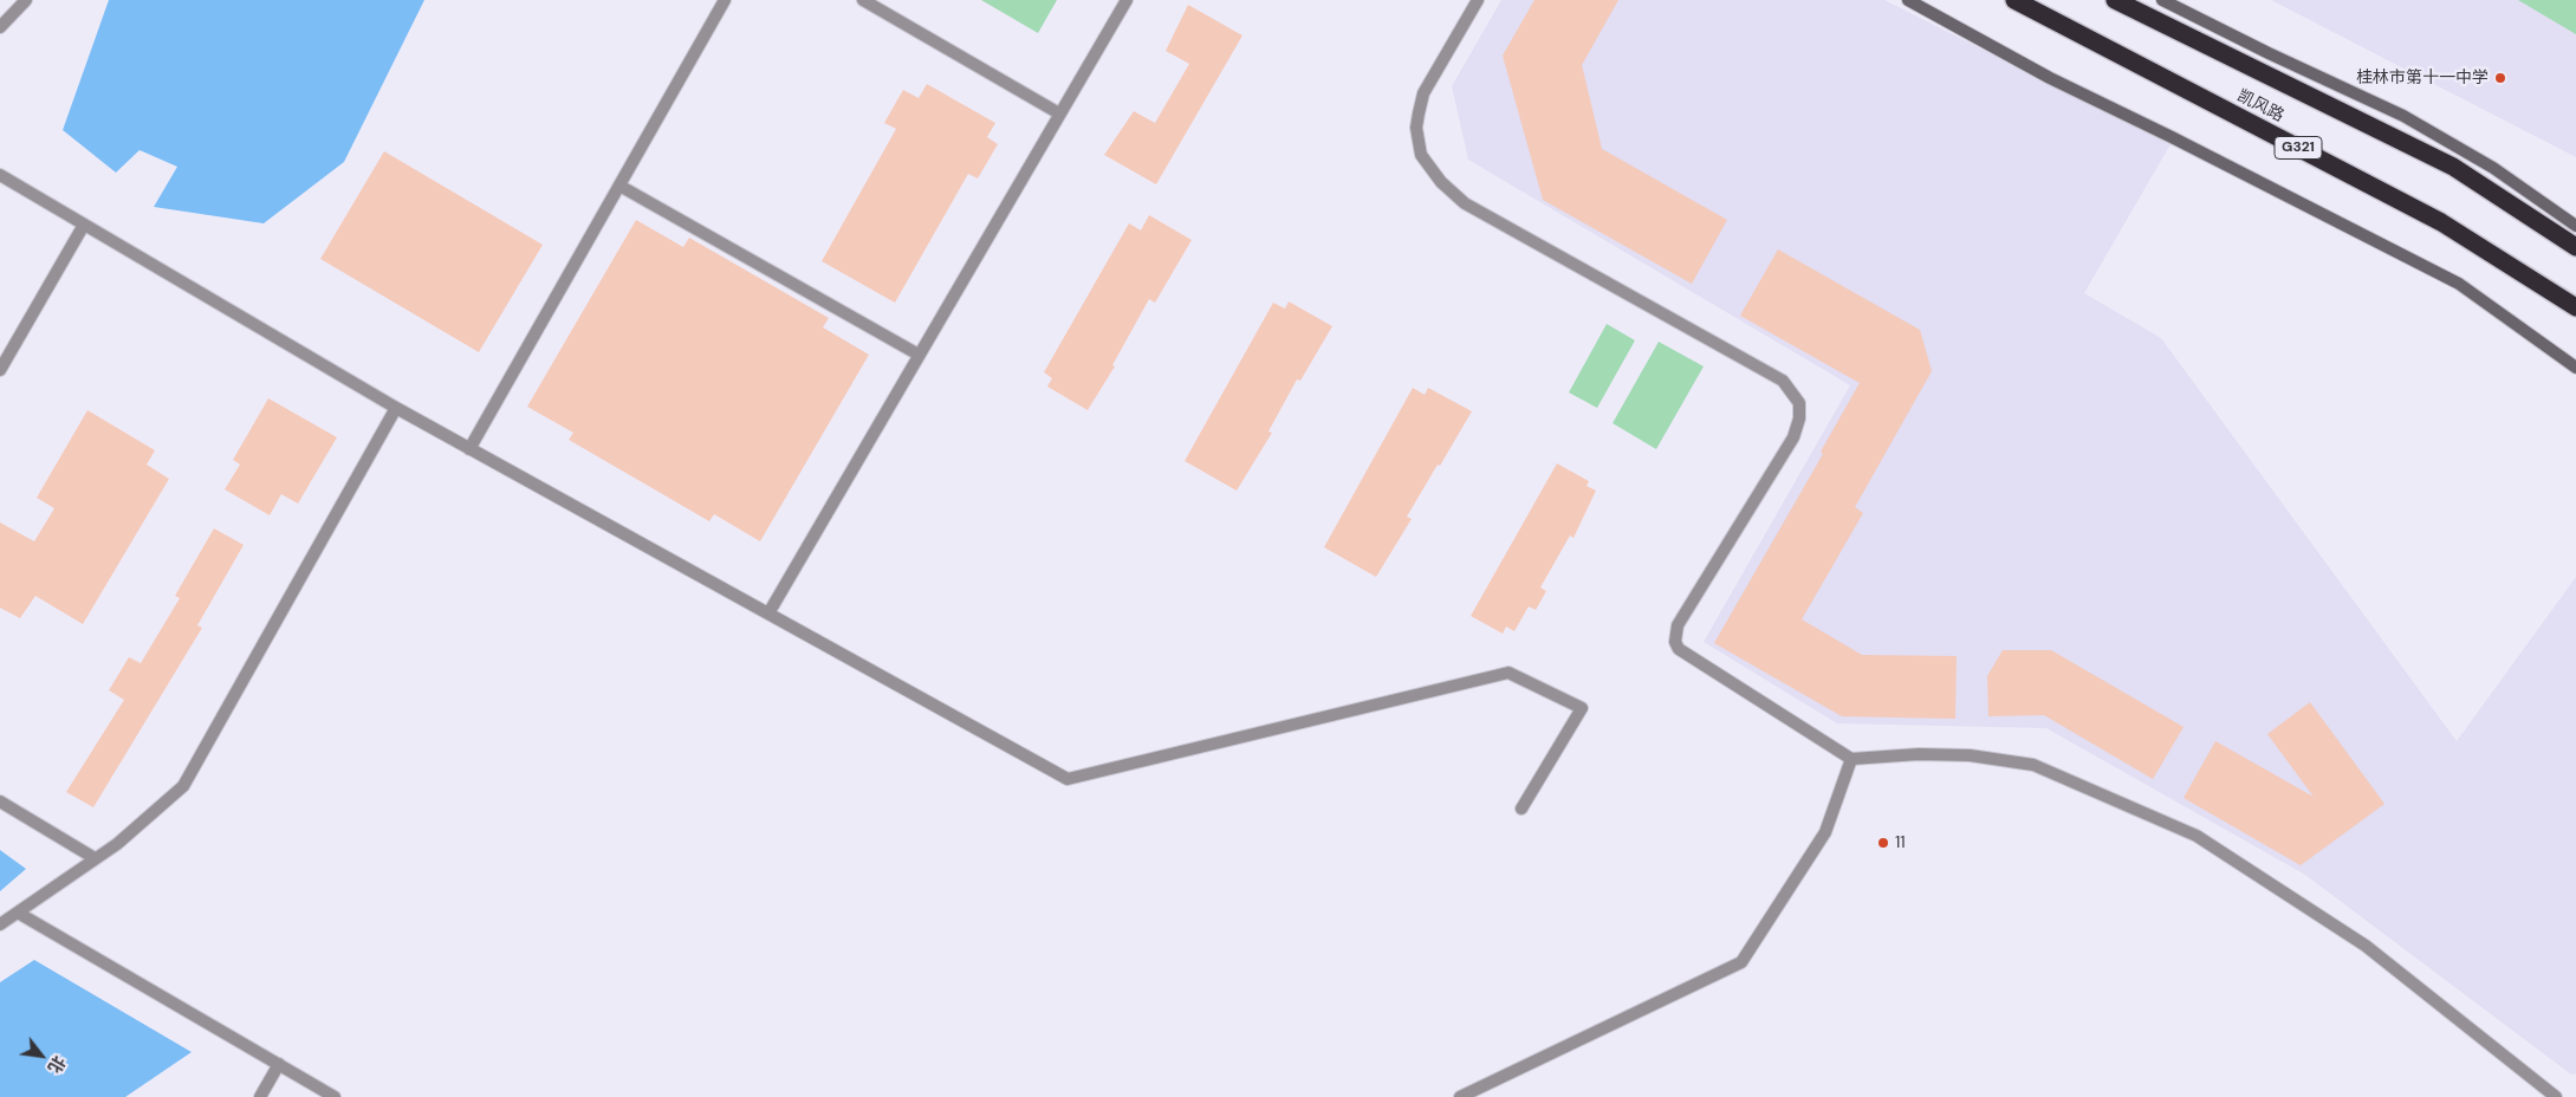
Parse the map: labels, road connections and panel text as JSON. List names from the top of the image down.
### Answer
{
  "streets": {
    "highway": ["凯风路", "G321"]
  },
  "places": ["桂林市第十一中学", "11"],
  "north": "bottom right"
}
